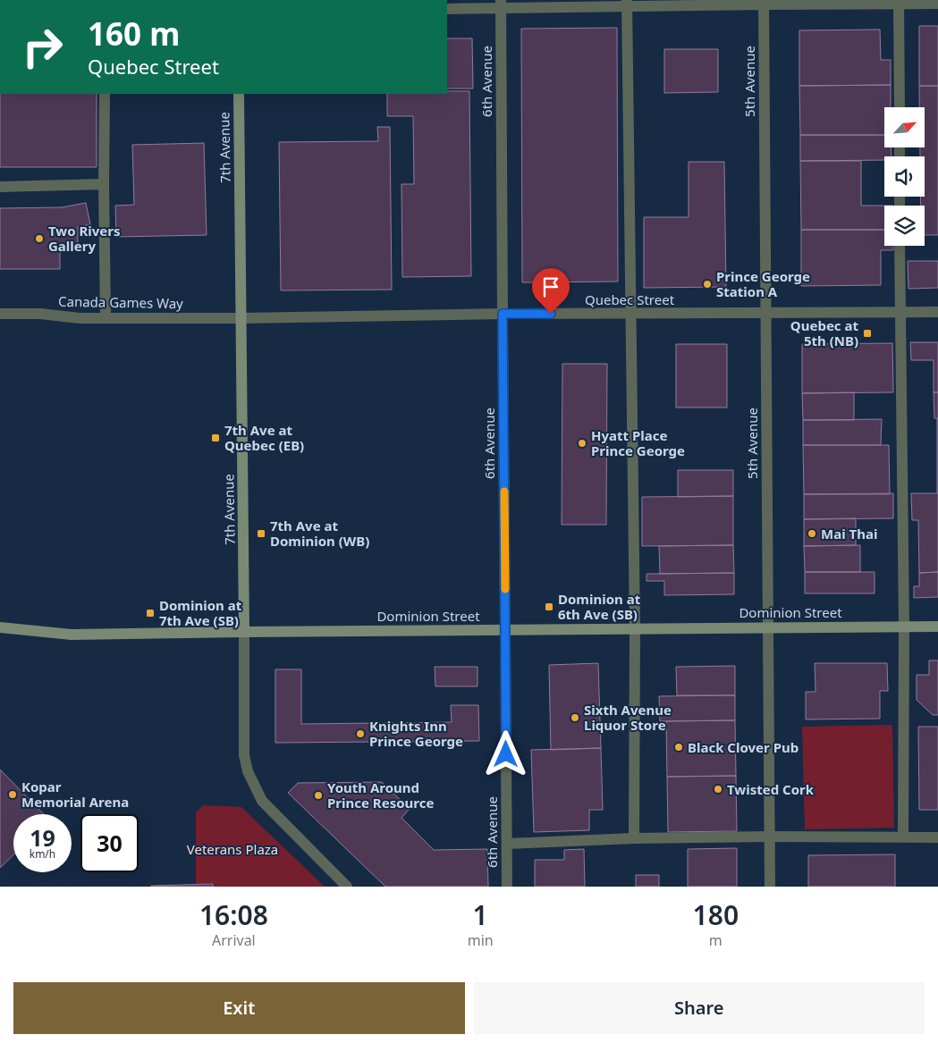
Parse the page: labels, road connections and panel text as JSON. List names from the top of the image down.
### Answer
{
  "streets": {
    "main road": ["7th Avenue", "Dominion Street"],
    "street": [
      "6th Avenue",
      "5th Avenue",
      "Quebec Street",
      "Canada Games Way"
    ]
  },
  "crossings": [
    ["6th Avenue", "Quebec Street"],
    ["6th Avenue", "Dominion Street"],
    ["5th Avenue", "Quebec Street"],
    ["5th Avenue", "Dominion Street"],
    ["7th Avenue", "Quebec Street"],
    ["7th Avenue", "Canada Games Way"],
    ["7th Avenue", "Dominion Street"],
    ["Quebec Street", "Canada Games Way"]
  ],
  "parks": ["Veterans Plaza"],
  "places": {
    "other": [
      "Two Rivers Gallery",
      "Prince George Station A",
      "Hyatt Place Prince George",
      "Mai Thai",
      "Sixth Avenue Liquor Store",
      "Knights Inn Prince George",
      "Black Clover Pub",
      "Twisted Cork",
      "Kopar Memorial Arena",
      "Youth Around Prince Resource"
    ],
    "transit": [
      "Quebec at 5th (NB)",
      "7th Ave at Quebec (EB)",
      "7th Ave at Dominion (WB)",
      "Dominion at 6th Ave (SB)",
      "Dominion at 7th Ave (SB)"
    ]
  },
  "north": "top right",
  "page": {
    "turn": ["160 m", "Quebec Street"],
    "speed": "19 km/h",
    "limit": "30",
    "eta": [
      "16:08",
      "Arrival",
      "1",
      "min",
      "180",
      "m"
    ],
    "buttons": ["Exit", "Share"]
  }
}
